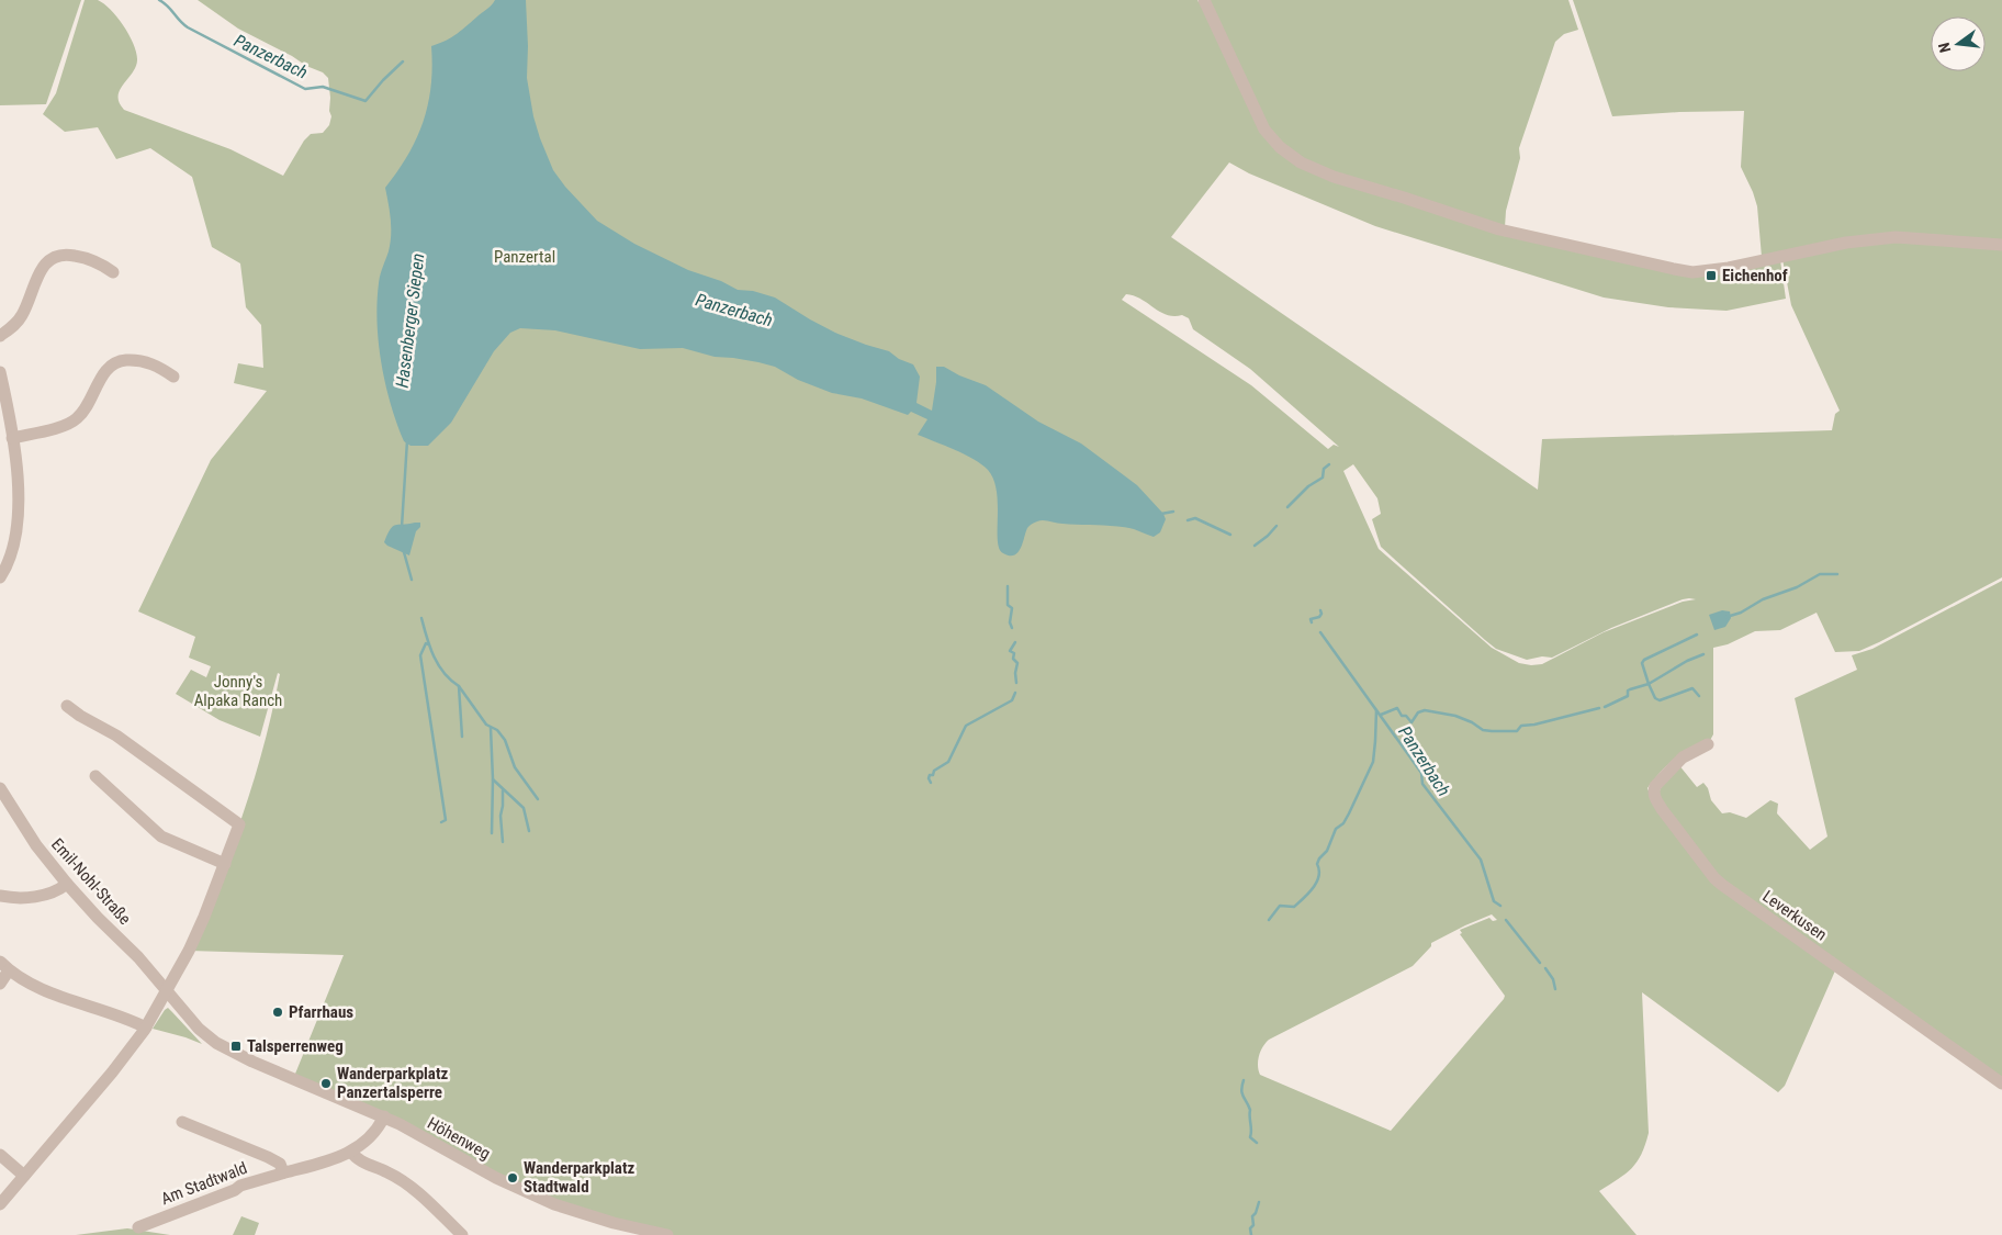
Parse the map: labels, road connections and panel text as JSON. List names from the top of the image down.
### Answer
{
  "streets": {
    "street": [
      "Emil-Nohl-Straße",
      "Leverkusen",
      "Höhenweg",
      "Am Stadtwald"
    ]
  },
  "crossings": [
    ["Emil-Nohl-Straße", "Höhenweg"],
    ["Höhenweg", "Am Stadtwald"]
  ],
  "water": ["Panzerbach", "Hasenberger Siepen"],
  "parks": ["Panzertal", "Jonny's Alpaka Ranch"],
  "places": {
    "transit": ["Eichenhof", "Talsperrenweg"],
    "other": ["Pfarrhaus", "Wanderparkplatz Panzertalsperre", "Wanderparkplatz Stadtwald"]
  },
  "north": "left"
}
